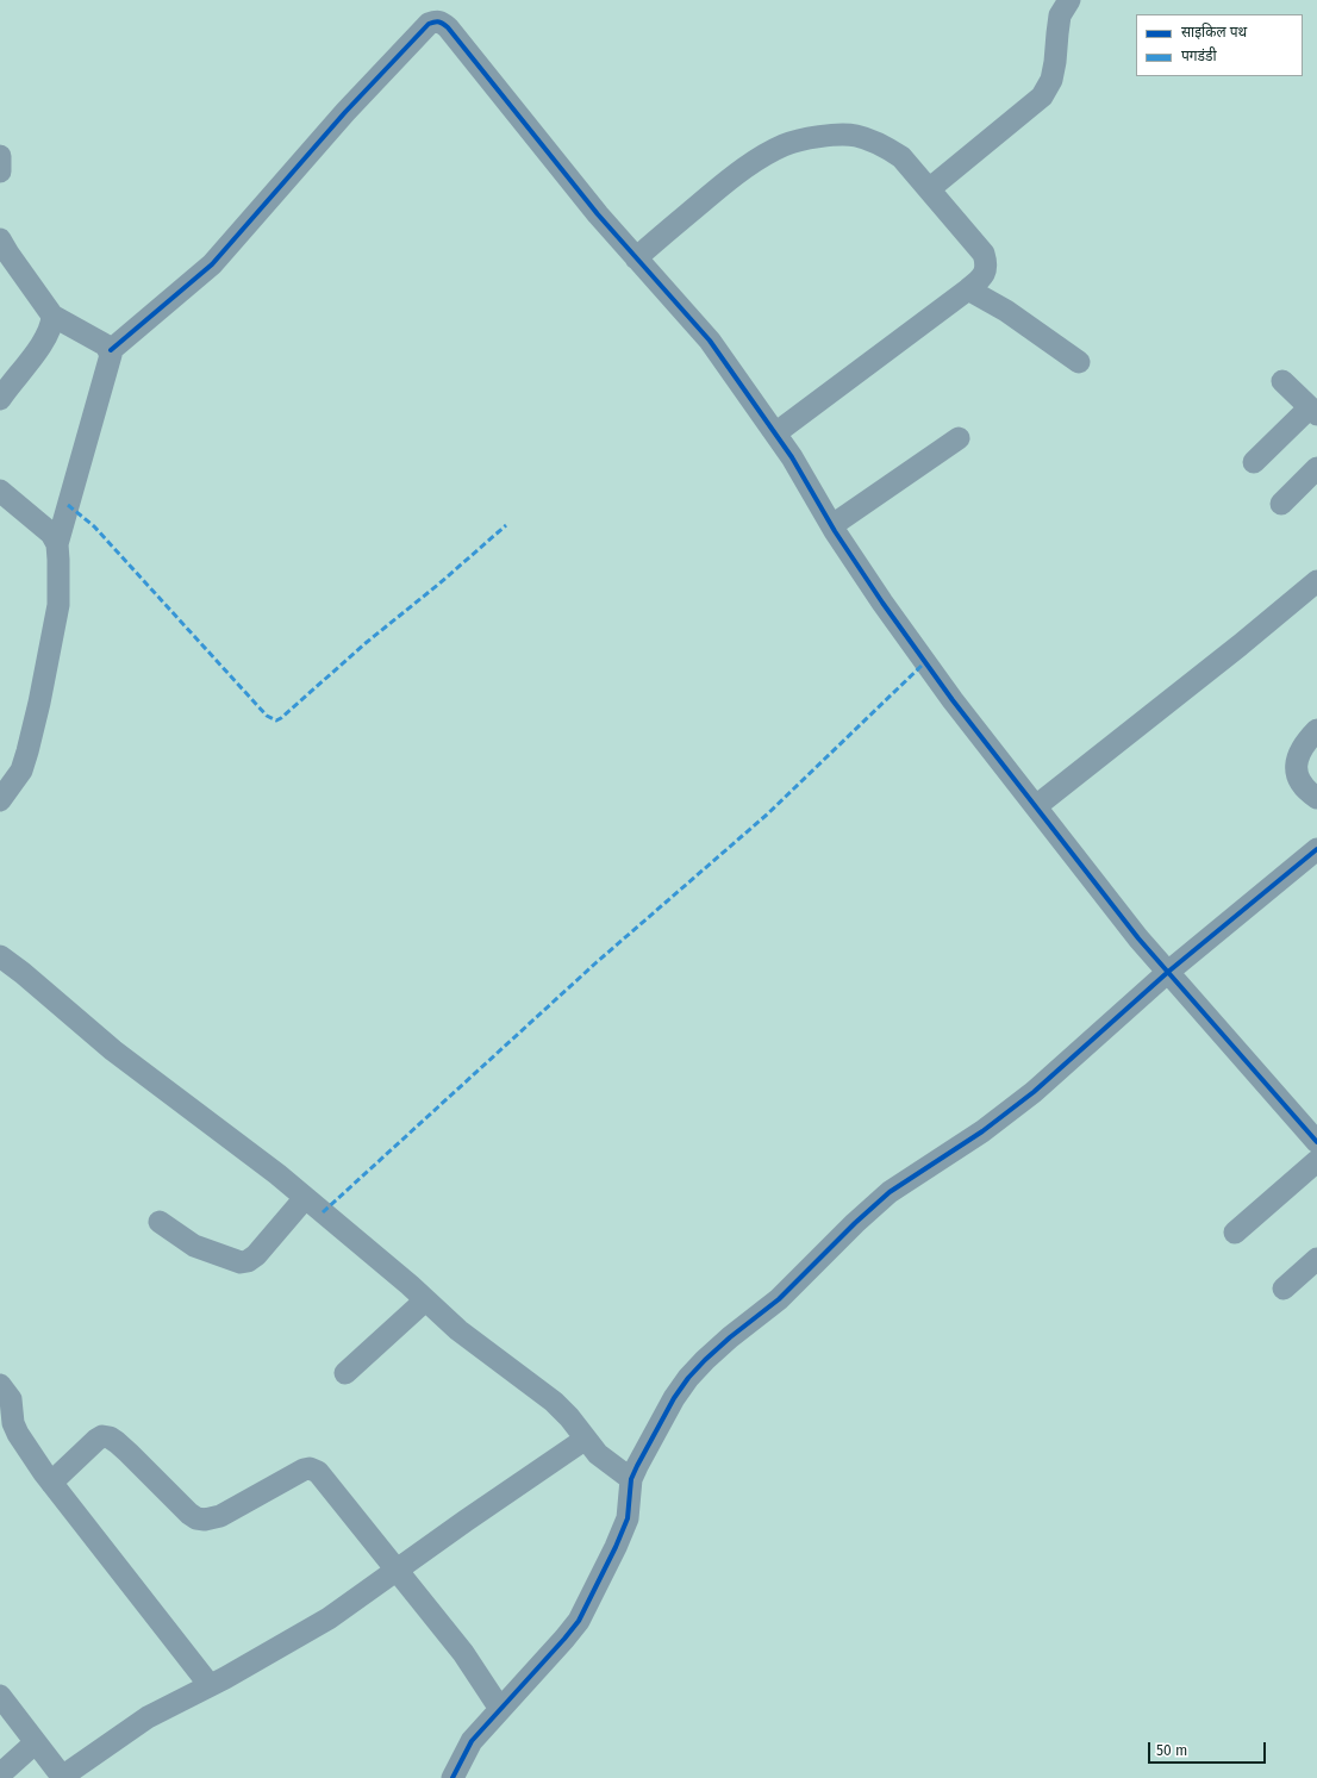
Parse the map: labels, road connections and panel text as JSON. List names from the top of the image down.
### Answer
{
  "legend": ["साइकिल पथ", "पगडंडी"],
  "scale_bar": "50 m"
}
